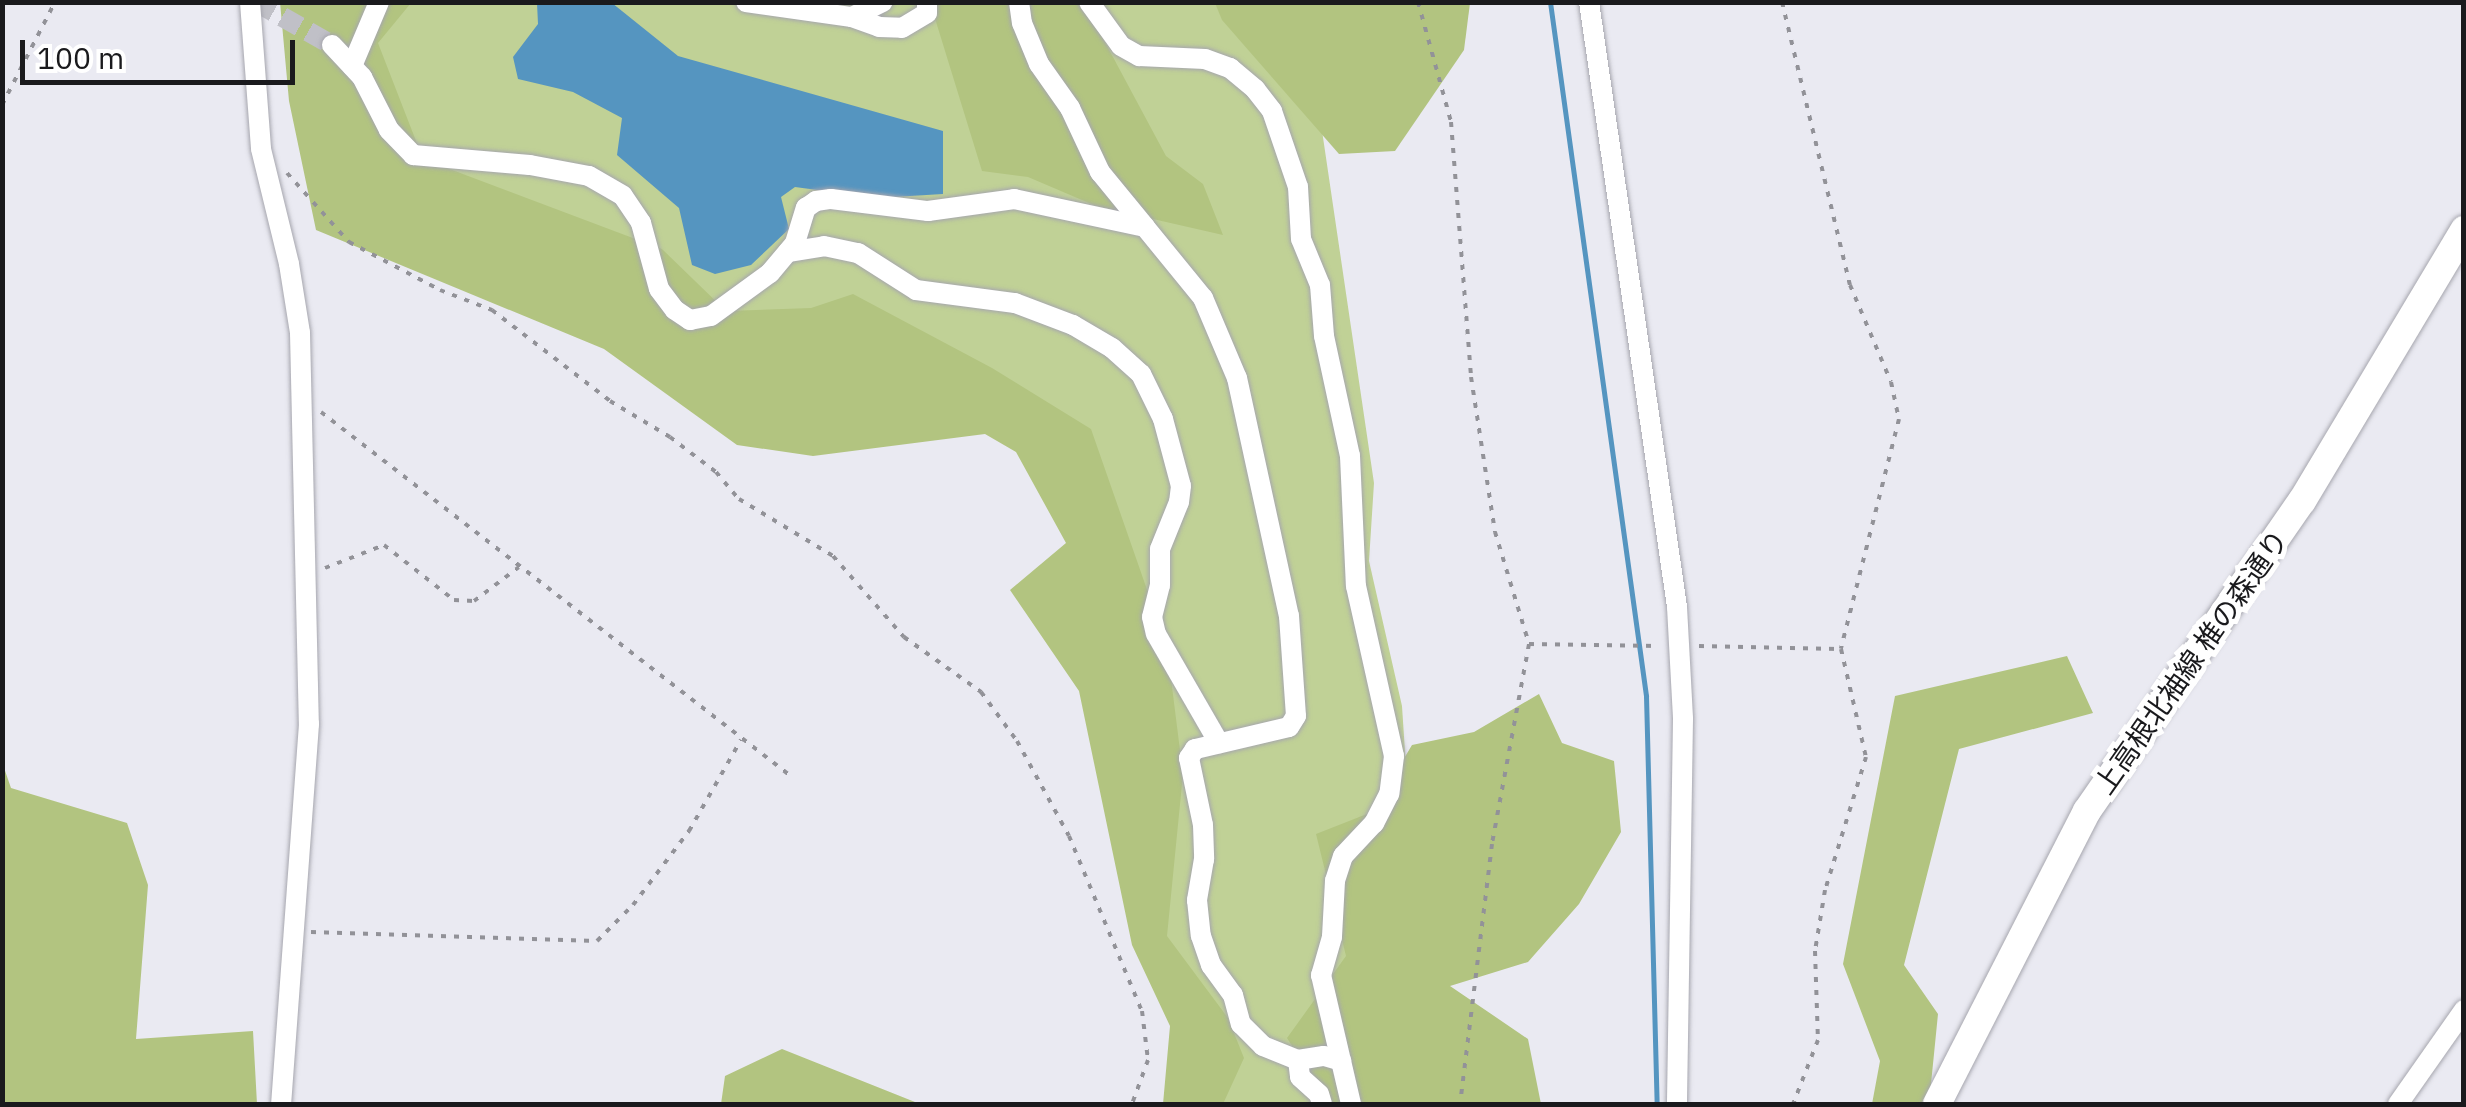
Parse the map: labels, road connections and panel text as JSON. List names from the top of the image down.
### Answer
{
  "streets": {
    "main road": ["上高根北袖線 椎の森通り"]
  },
  "scale_bar": "100 m"
}
